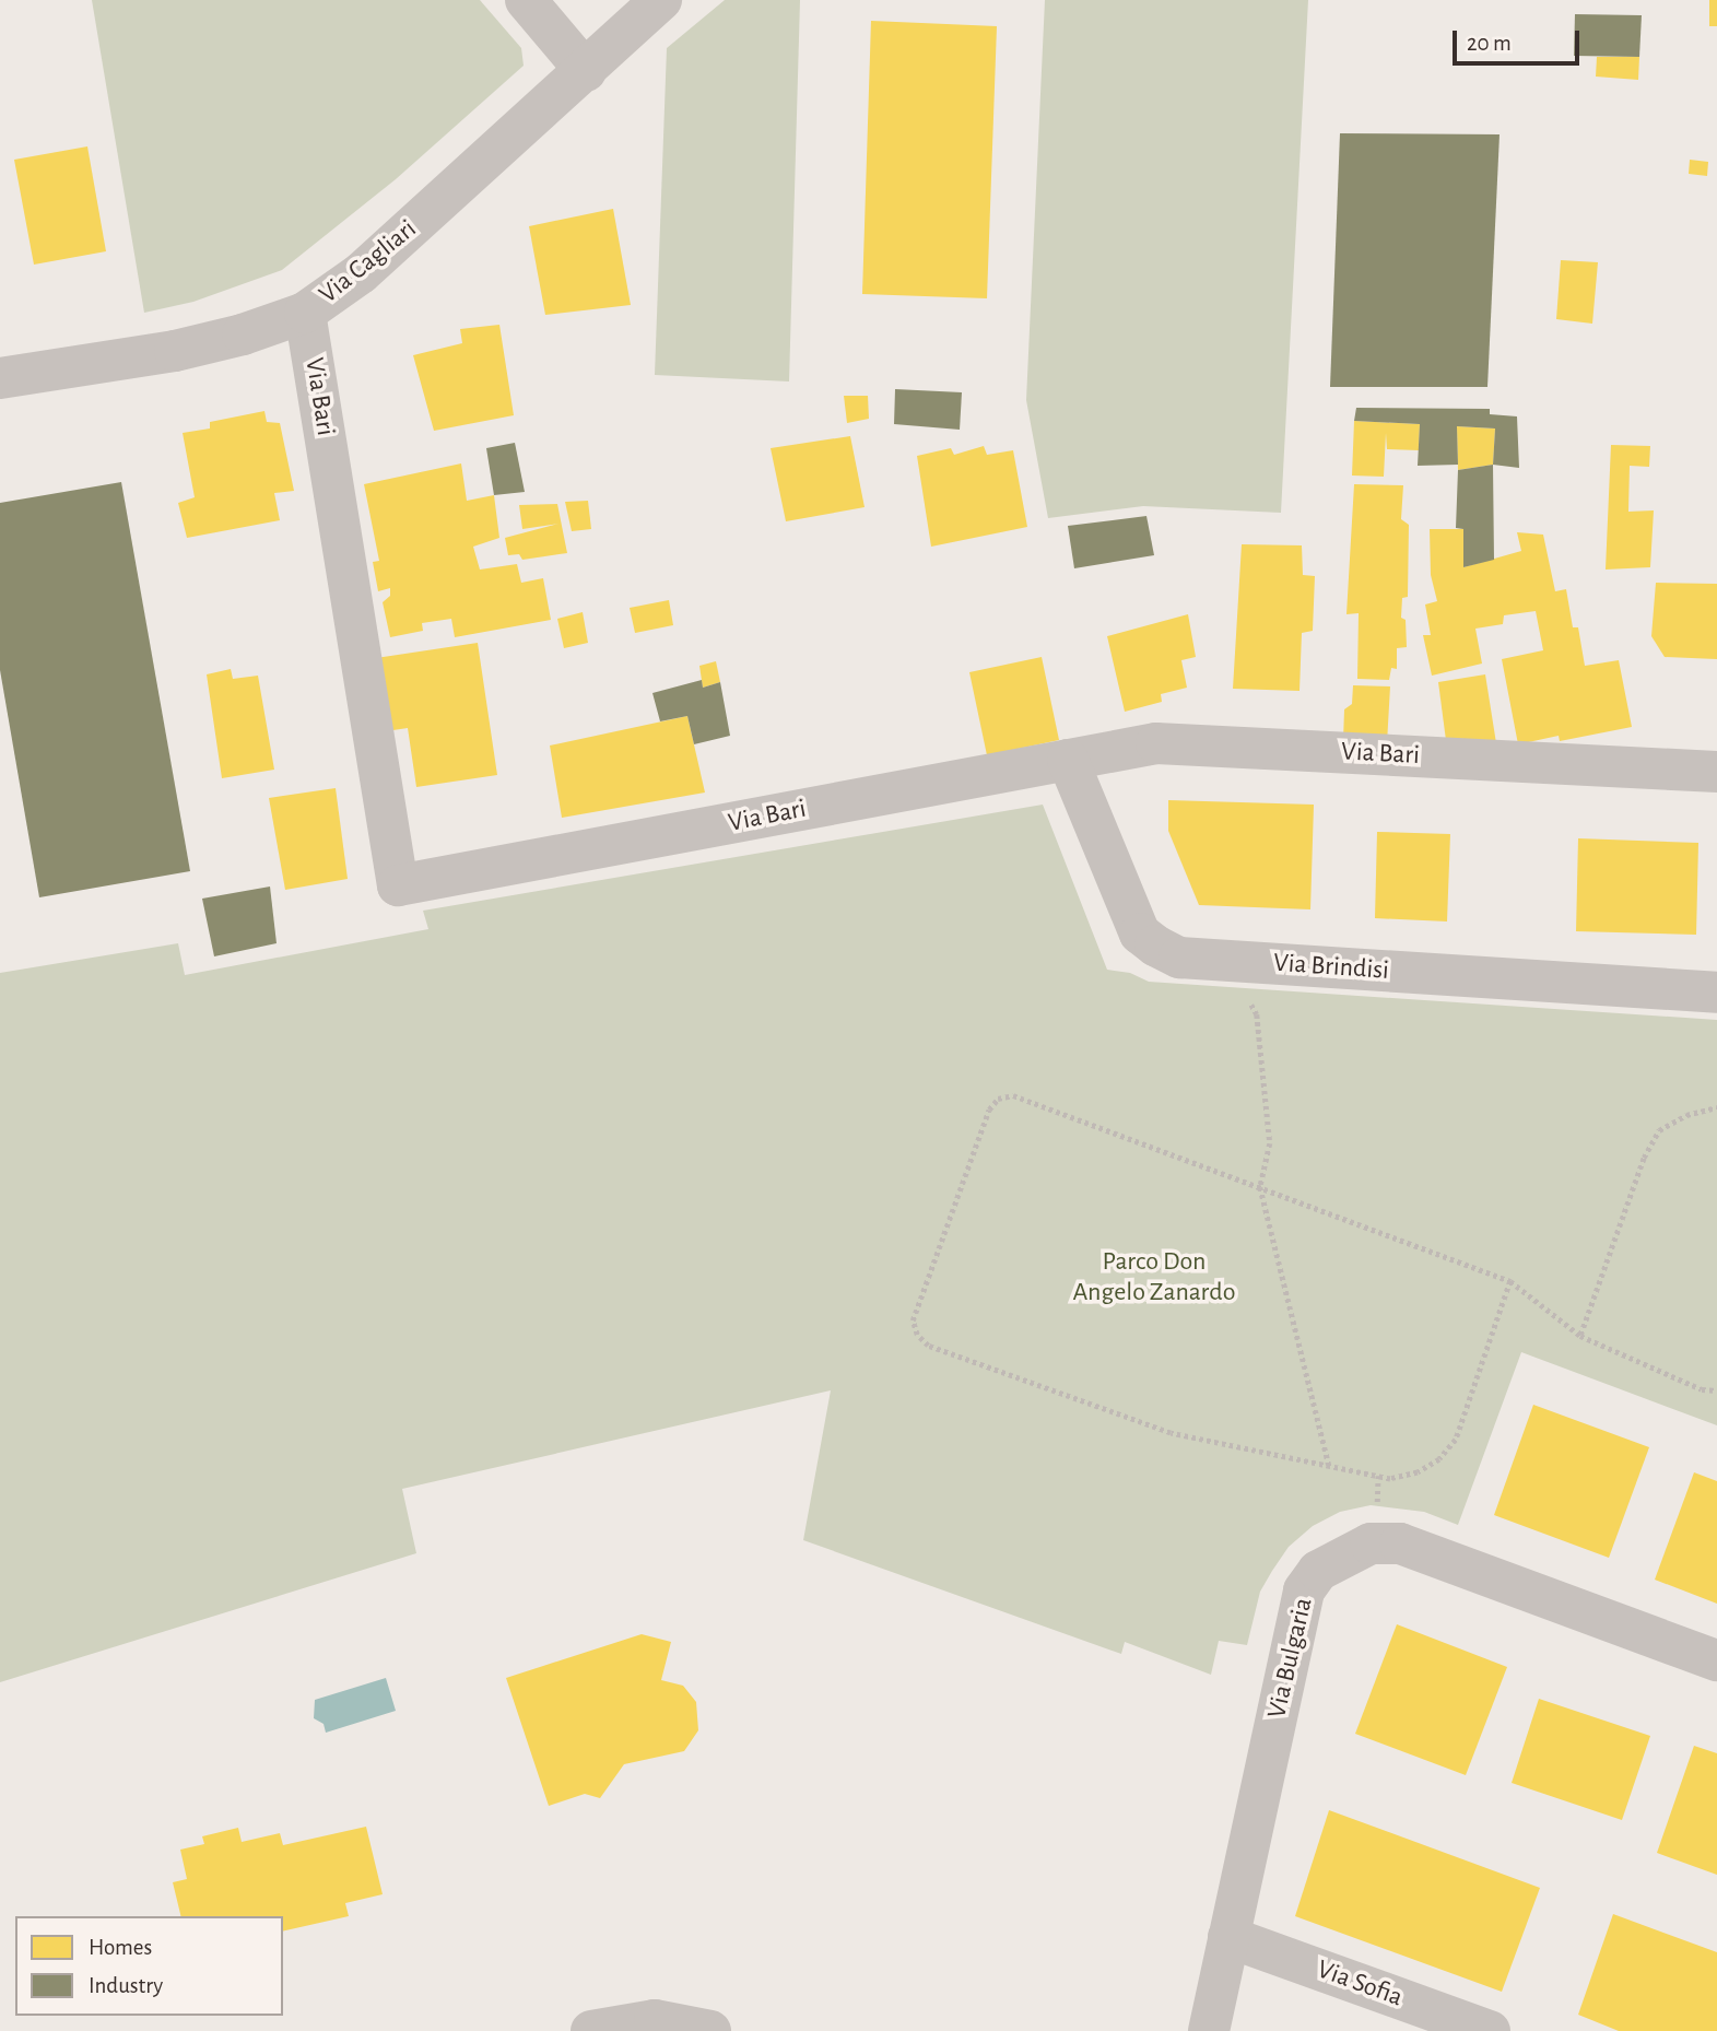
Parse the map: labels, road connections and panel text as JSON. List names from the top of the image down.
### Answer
{
  "streets": {
    "street": [
      "Via Cagliari",
      "Via Bari",
      "Via Brindisi",
      "Via Bulgaria",
      "Via Sofia"
    ]
  },
  "crossings": [
    ["Via Cagliari", "Via Bari"],
    ["Via Bari", "Via Brindisi"],
    ["Via Bulgaria", "Via Sofia"]
  ],
  "parks": ["Parco Don Angelo Zanardo"],
  "legend": ["Homes", "Industry"],
  "scale_bar": "20 m"
}
